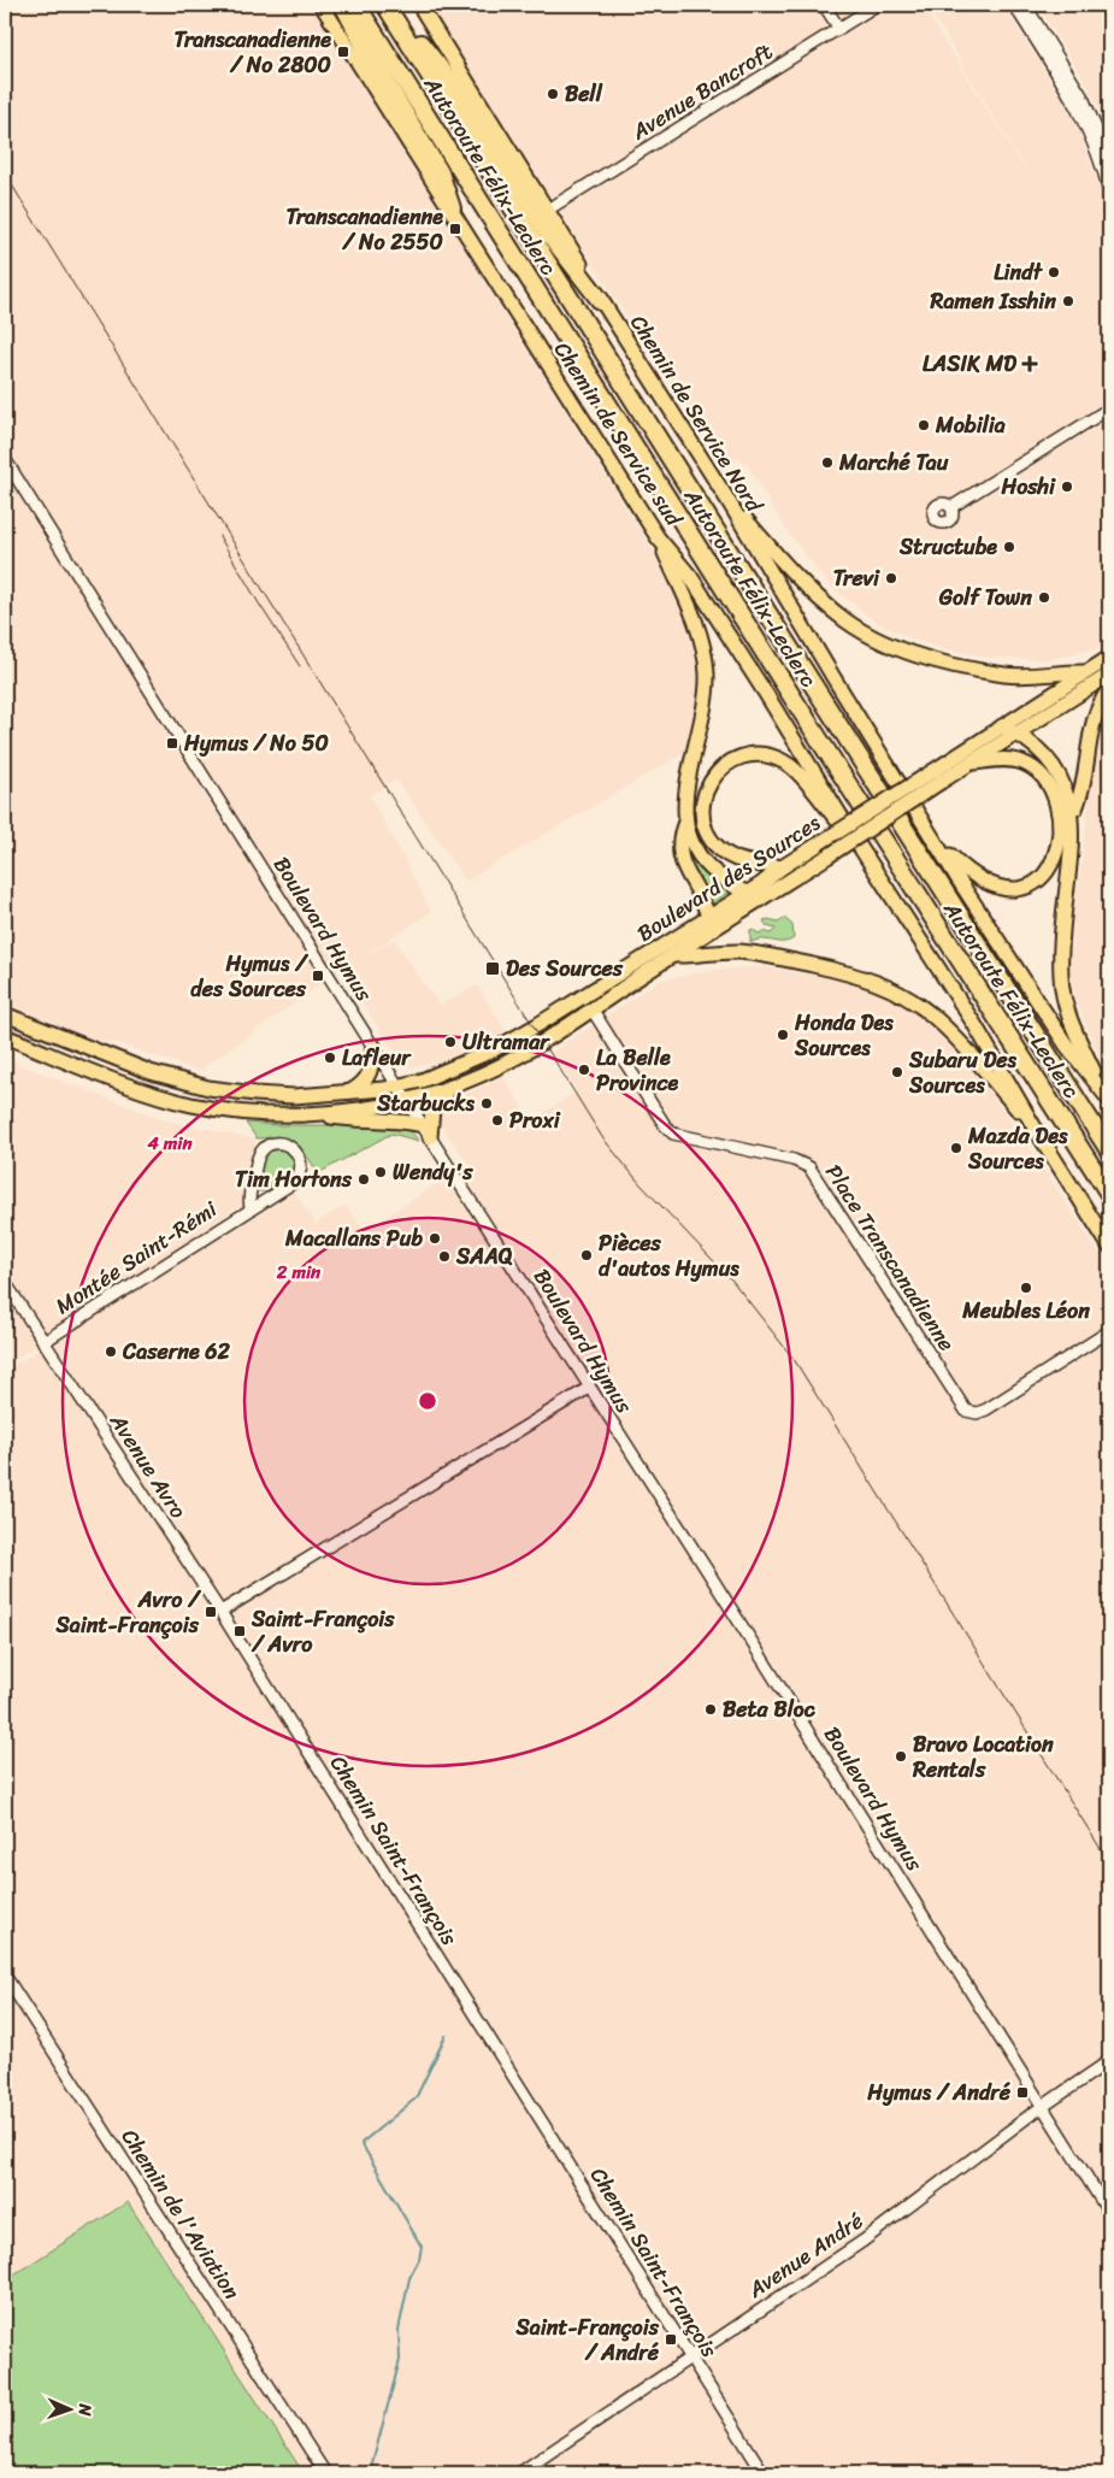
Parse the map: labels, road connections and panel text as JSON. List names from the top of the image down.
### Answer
{
  "streets": {
    "highway": ["Autoroute Félix-Leclerc"],
    "main road": ["Chemin de Service Nord", "Chemin de Service sud", "Boulevard des Sources"],
    "street": [
      "Avenue Bancroft",
      "Boulevard Hymus",
      "Montée Saint-Rémi",
      "Place Transcanadienne",
      "Avenue Avro",
      "Chemin Saint-François",
      "Chemin de l'Aviation",
      "Avenue André"
    ]
  },
  "crossings": [
    ["Avenue Bancroft", "Chemin de Service Nord"],
    ["Boulevard des Sources", "Boulevard Hymus"],
    ["Boulevard des Sources", "Place Transcanadienne"],
    ["Boulevard Hymus", "Avenue André"],
    ["Montée Saint-Rémi", "Avenue Avro"],
    ["Avenue Avro", "Chemin Saint-François"],
    ["Chemin Saint-François", "Avenue André"]
  ],
  "places": {
    "transit": [
      "Transcanadienne / No 2800",
      "Transcanadienne / No 2550",
      "Hymus / No 50",
      "Des Sources",
      "Hymus / des Sources",
      "Avro / Saint-François",
      "Saint-François / Avro",
      "Hymus / André",
      "Saint-François / André"
    ],
    "other": [
      "Bell",
      "Lindt",
      "Ramen Isshin",
      "Mobilia",
      "Marché Tau",
      "Hoshi",
      "Structube",
      "Trevi",
      "Golf Town",
      "Honda Des Sources",
      "Ultramar",
      "Lafleur",
      "La Belle Province",
      "Subaru Des Sources",
      "Starbucks",
      "Proxi",
      "Mazda Des Sources",
      "Wendy's",
      "Tim Hortons",
      "Macallans Pub",
      "Pièces d'autos Hymus",
      "SAAQ",
      "Meubles Léon",
      "Caserne 62",
      "Beta Bloc",
      "Bravo Location Rentals"
    ],
    "health": ["LASIK MD"]
  },
  "north": "right",
  "rings": ["4 min", "2 min"]
}
